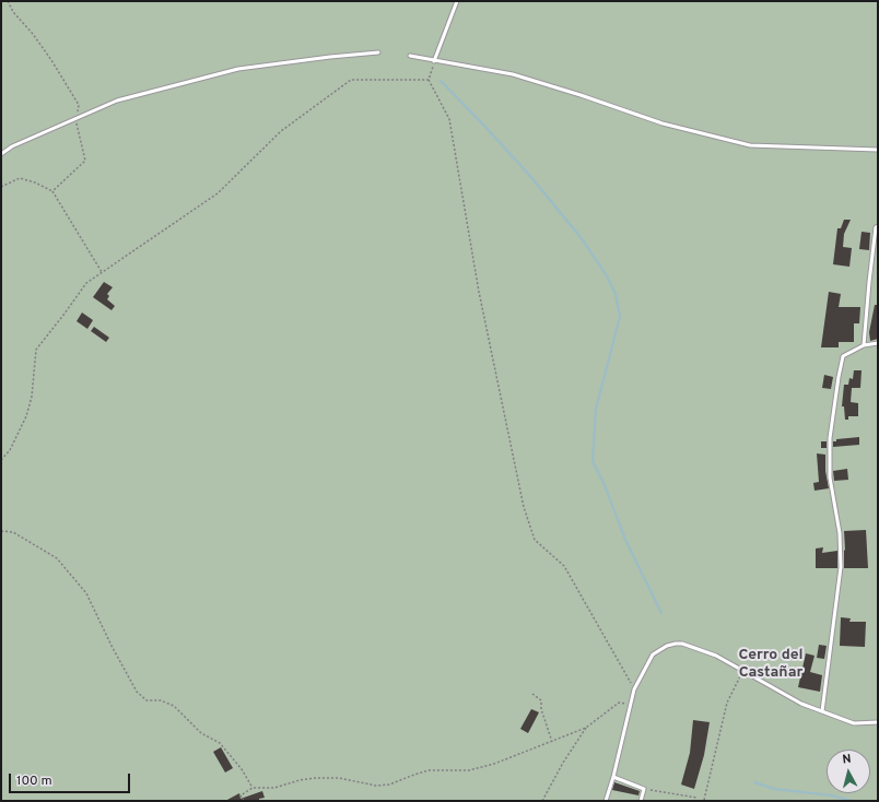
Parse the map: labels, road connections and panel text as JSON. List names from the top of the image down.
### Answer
{
  "districts": ["Cerro del Castañar"],
  "scale_bar": "100 m",
  "north": "top"
}
